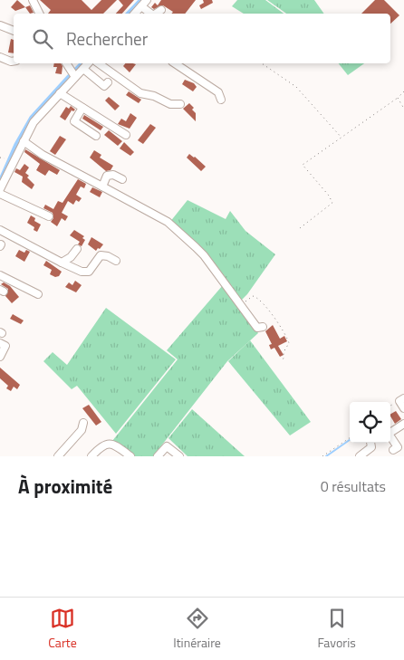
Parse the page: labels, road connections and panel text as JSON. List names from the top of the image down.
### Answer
{
  "page": {
    "search": "Rechercher",
    "heading": ["À proximité", "0 résultats"],
    "nav": ["Carte", "Itinéraire", "Favoris"]
  }
}
